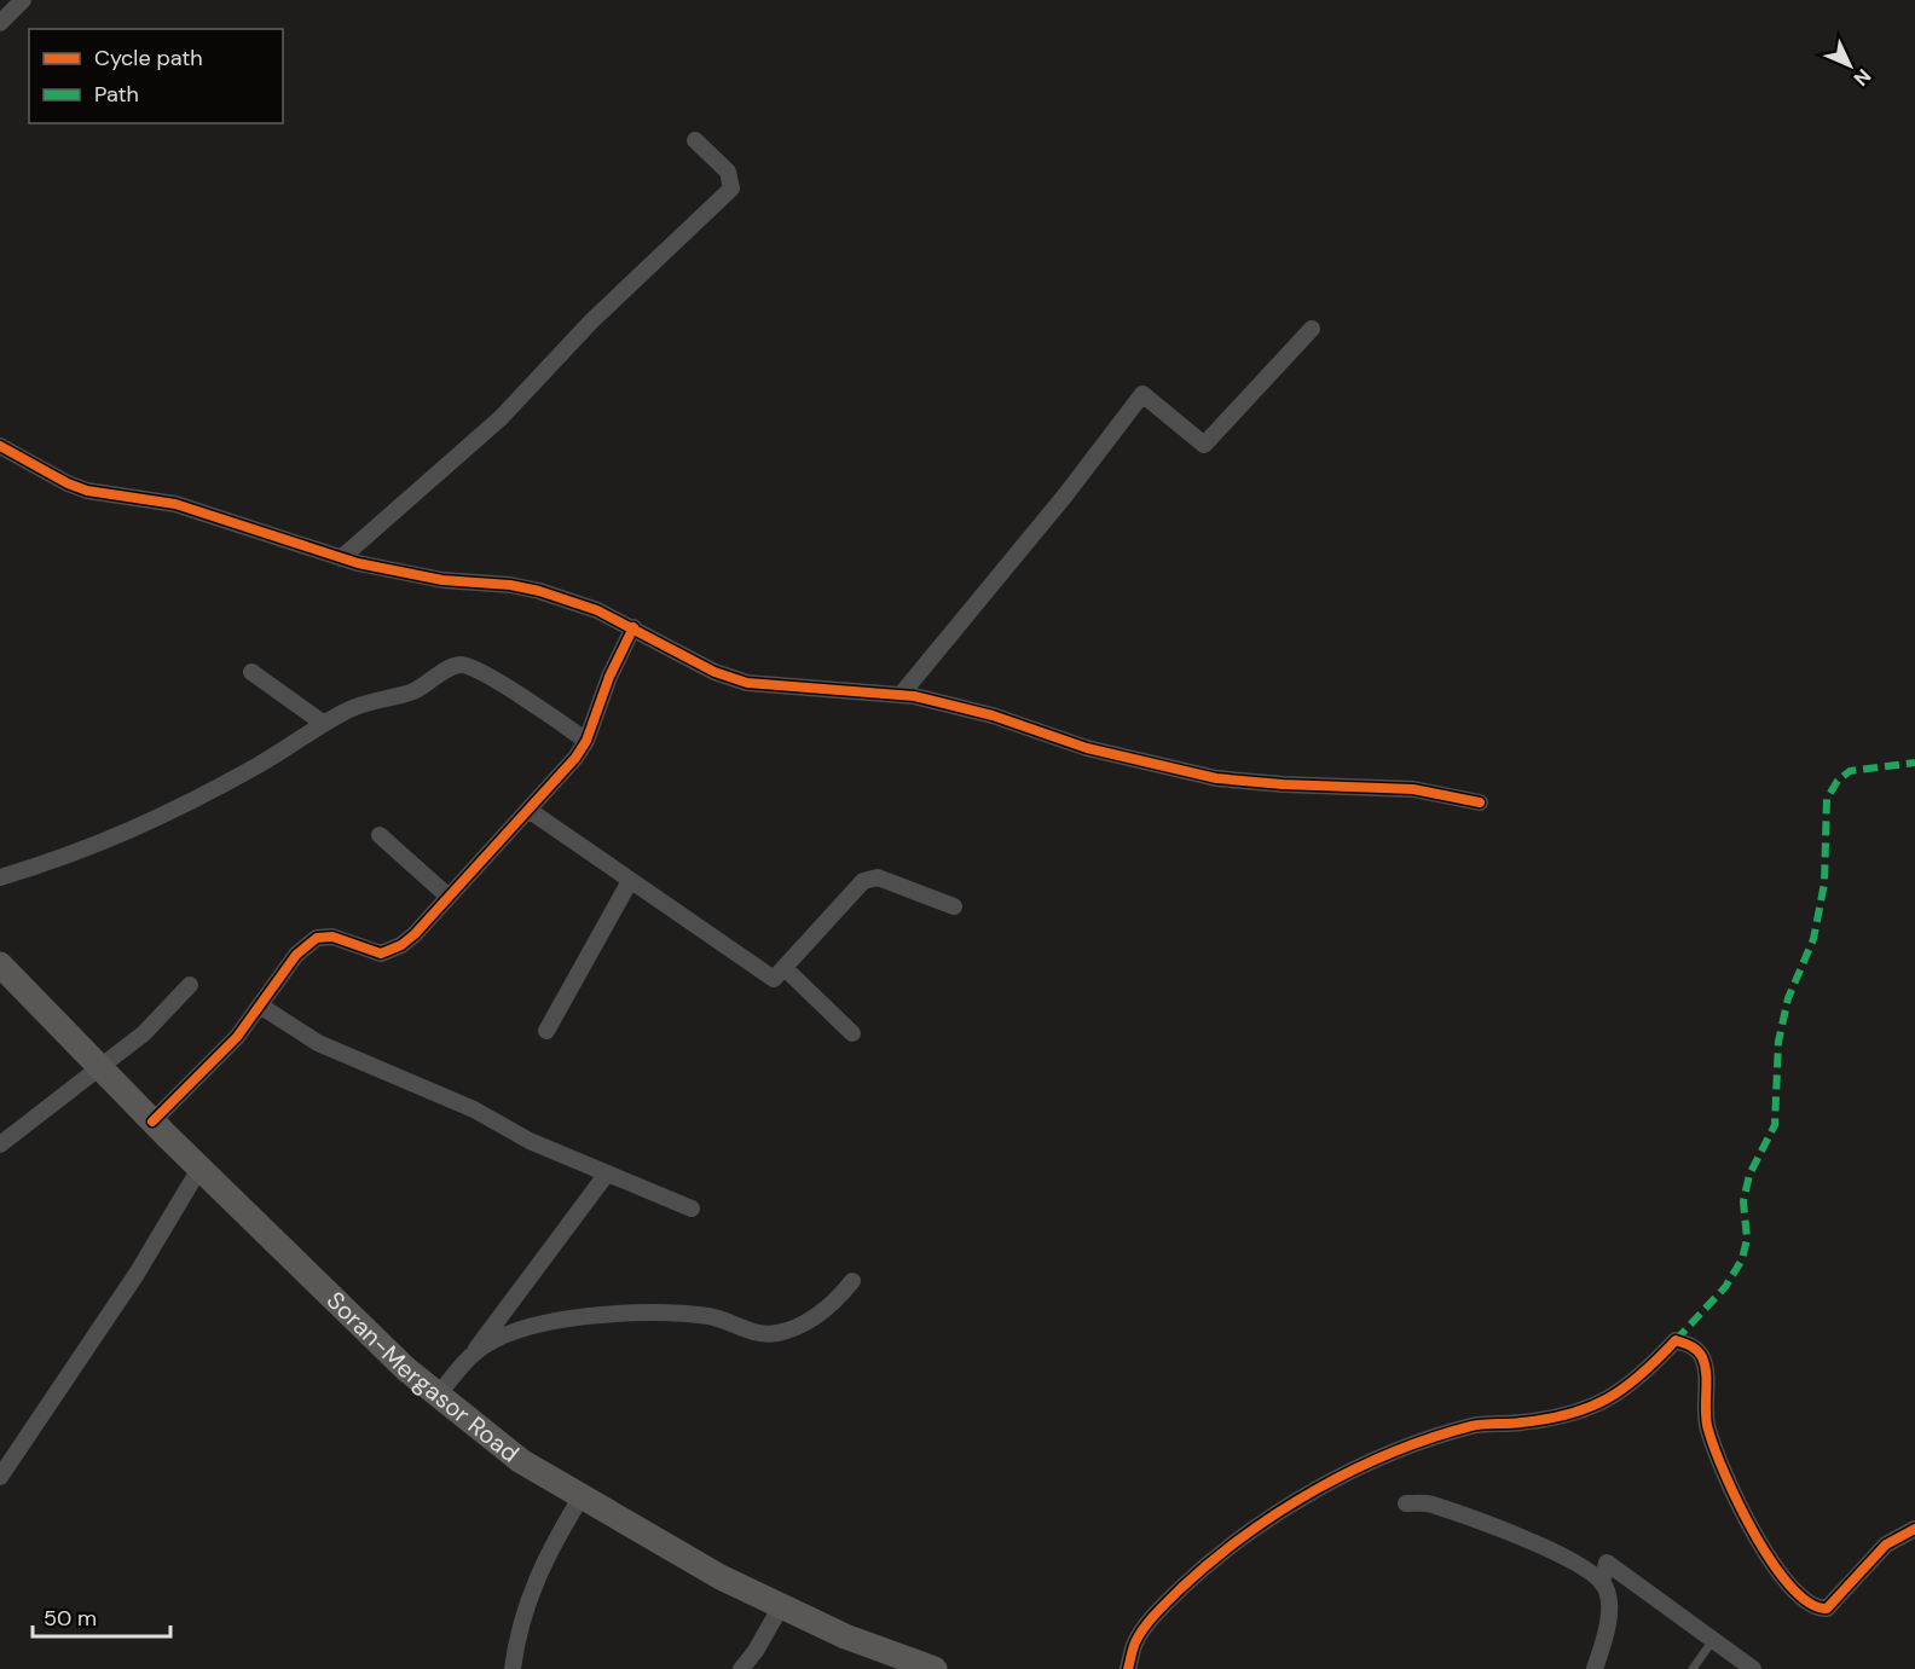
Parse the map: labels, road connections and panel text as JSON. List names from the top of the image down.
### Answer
{
  "streets": {
    "main road": ["Soran-Mergasor Road"]
  },
  "legend": ["Cycle path", "Path"],
  "scale_bar": "50 m",
  "north": "bottom right"
}
